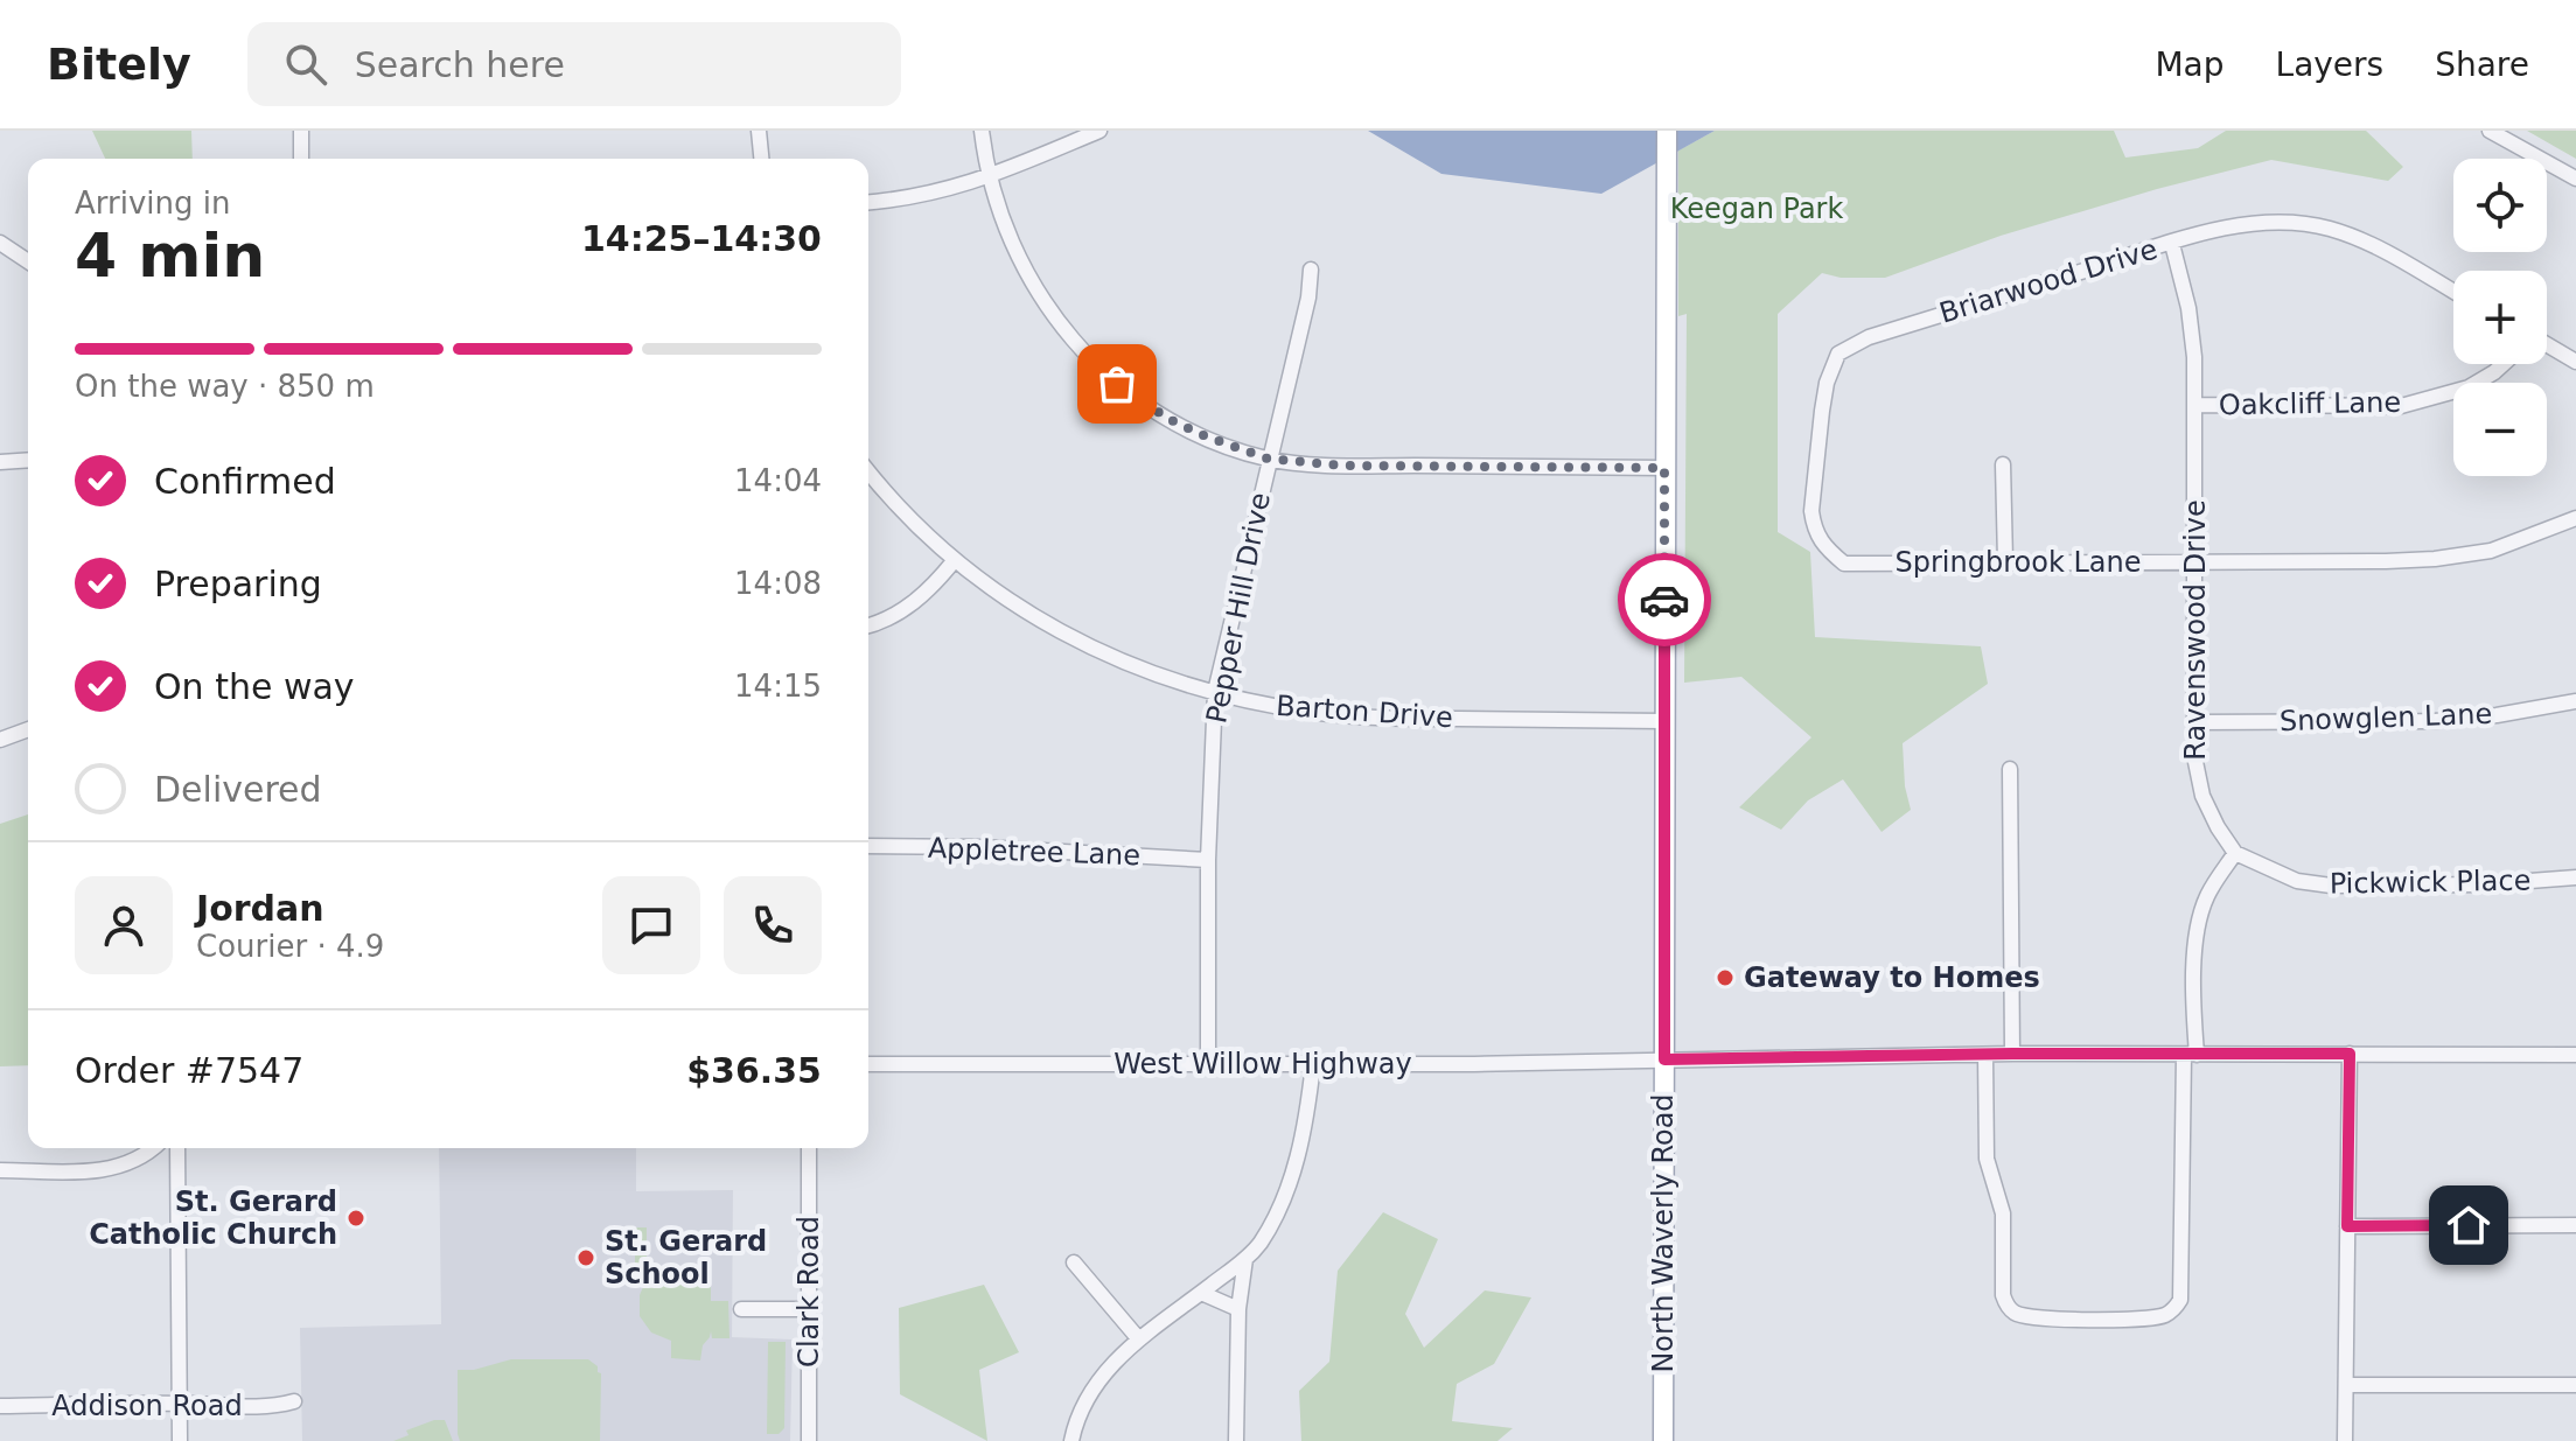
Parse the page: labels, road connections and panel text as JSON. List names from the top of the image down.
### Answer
{
  "streets": {
    "main road": ["North Waverly Road"],
    "street": [
      "Briarwood Drive",
      "Oakcliff Lane",
      "Springbrook Lane",
      "Pepper Hill Drive",
      "Ravenswood Drive",
      "Barton Drive",
      "Snowglen Lane",
      "Appletree Lane",
      "Pickwick Place",
      "West Willow Highway",
      "Clark Road",
      "Addison Road"
    ]
  },
  "crossings": [
    ["Briarwood Drive", "Springbrook Lane"],
    ["Briarwood Drive", "Ravenswood Drive"],
    ["Oakcliff Lane", "Ravenswood Drive"],
    ["Springbrook Lane", "Ravenswood Drive"],
    ["Pepper Hill Drive", "Barton Drive"],
    ["Pepper Hill Drive", "Appletree Lane"],
    ["Pepper Hill Drive", "West Willow Highway"],
    ["Ravenswood Drive", "Snowglen Lane"],
    ["Ravenswood Drive", "Pickwick Place"],
    ["Barton Drive", "North Waverly Road"],
    ["West Willow Highway", "North Waverly Road"]
  ],
  "parks": ["Keegan Park"],
  "places": ["Gateway to Homes", "St. Gerard Catholic Church", "St. Gerard School"],
  "page": {
    "header": "Bitely",
    "search": "Search here",
    "nav": ["Map", "Layers", "Share"],
    "map_buttons": ["+", "−"],
    "heading": ["4 min", "Arriving in", "14:25–14:30"],
    "panel": [
      "Jordan",
      "Courier · 4.9",
      "Order #7547",
      "$36.35"
    ],
    "bar": "On the way · 850 m",
    "list": [
      ["Confirmed", "14:04"],
      ["Preparing", "14:08"],
      ["On the way", "14:15"],
      "Delivered"
    ]
  }
}
